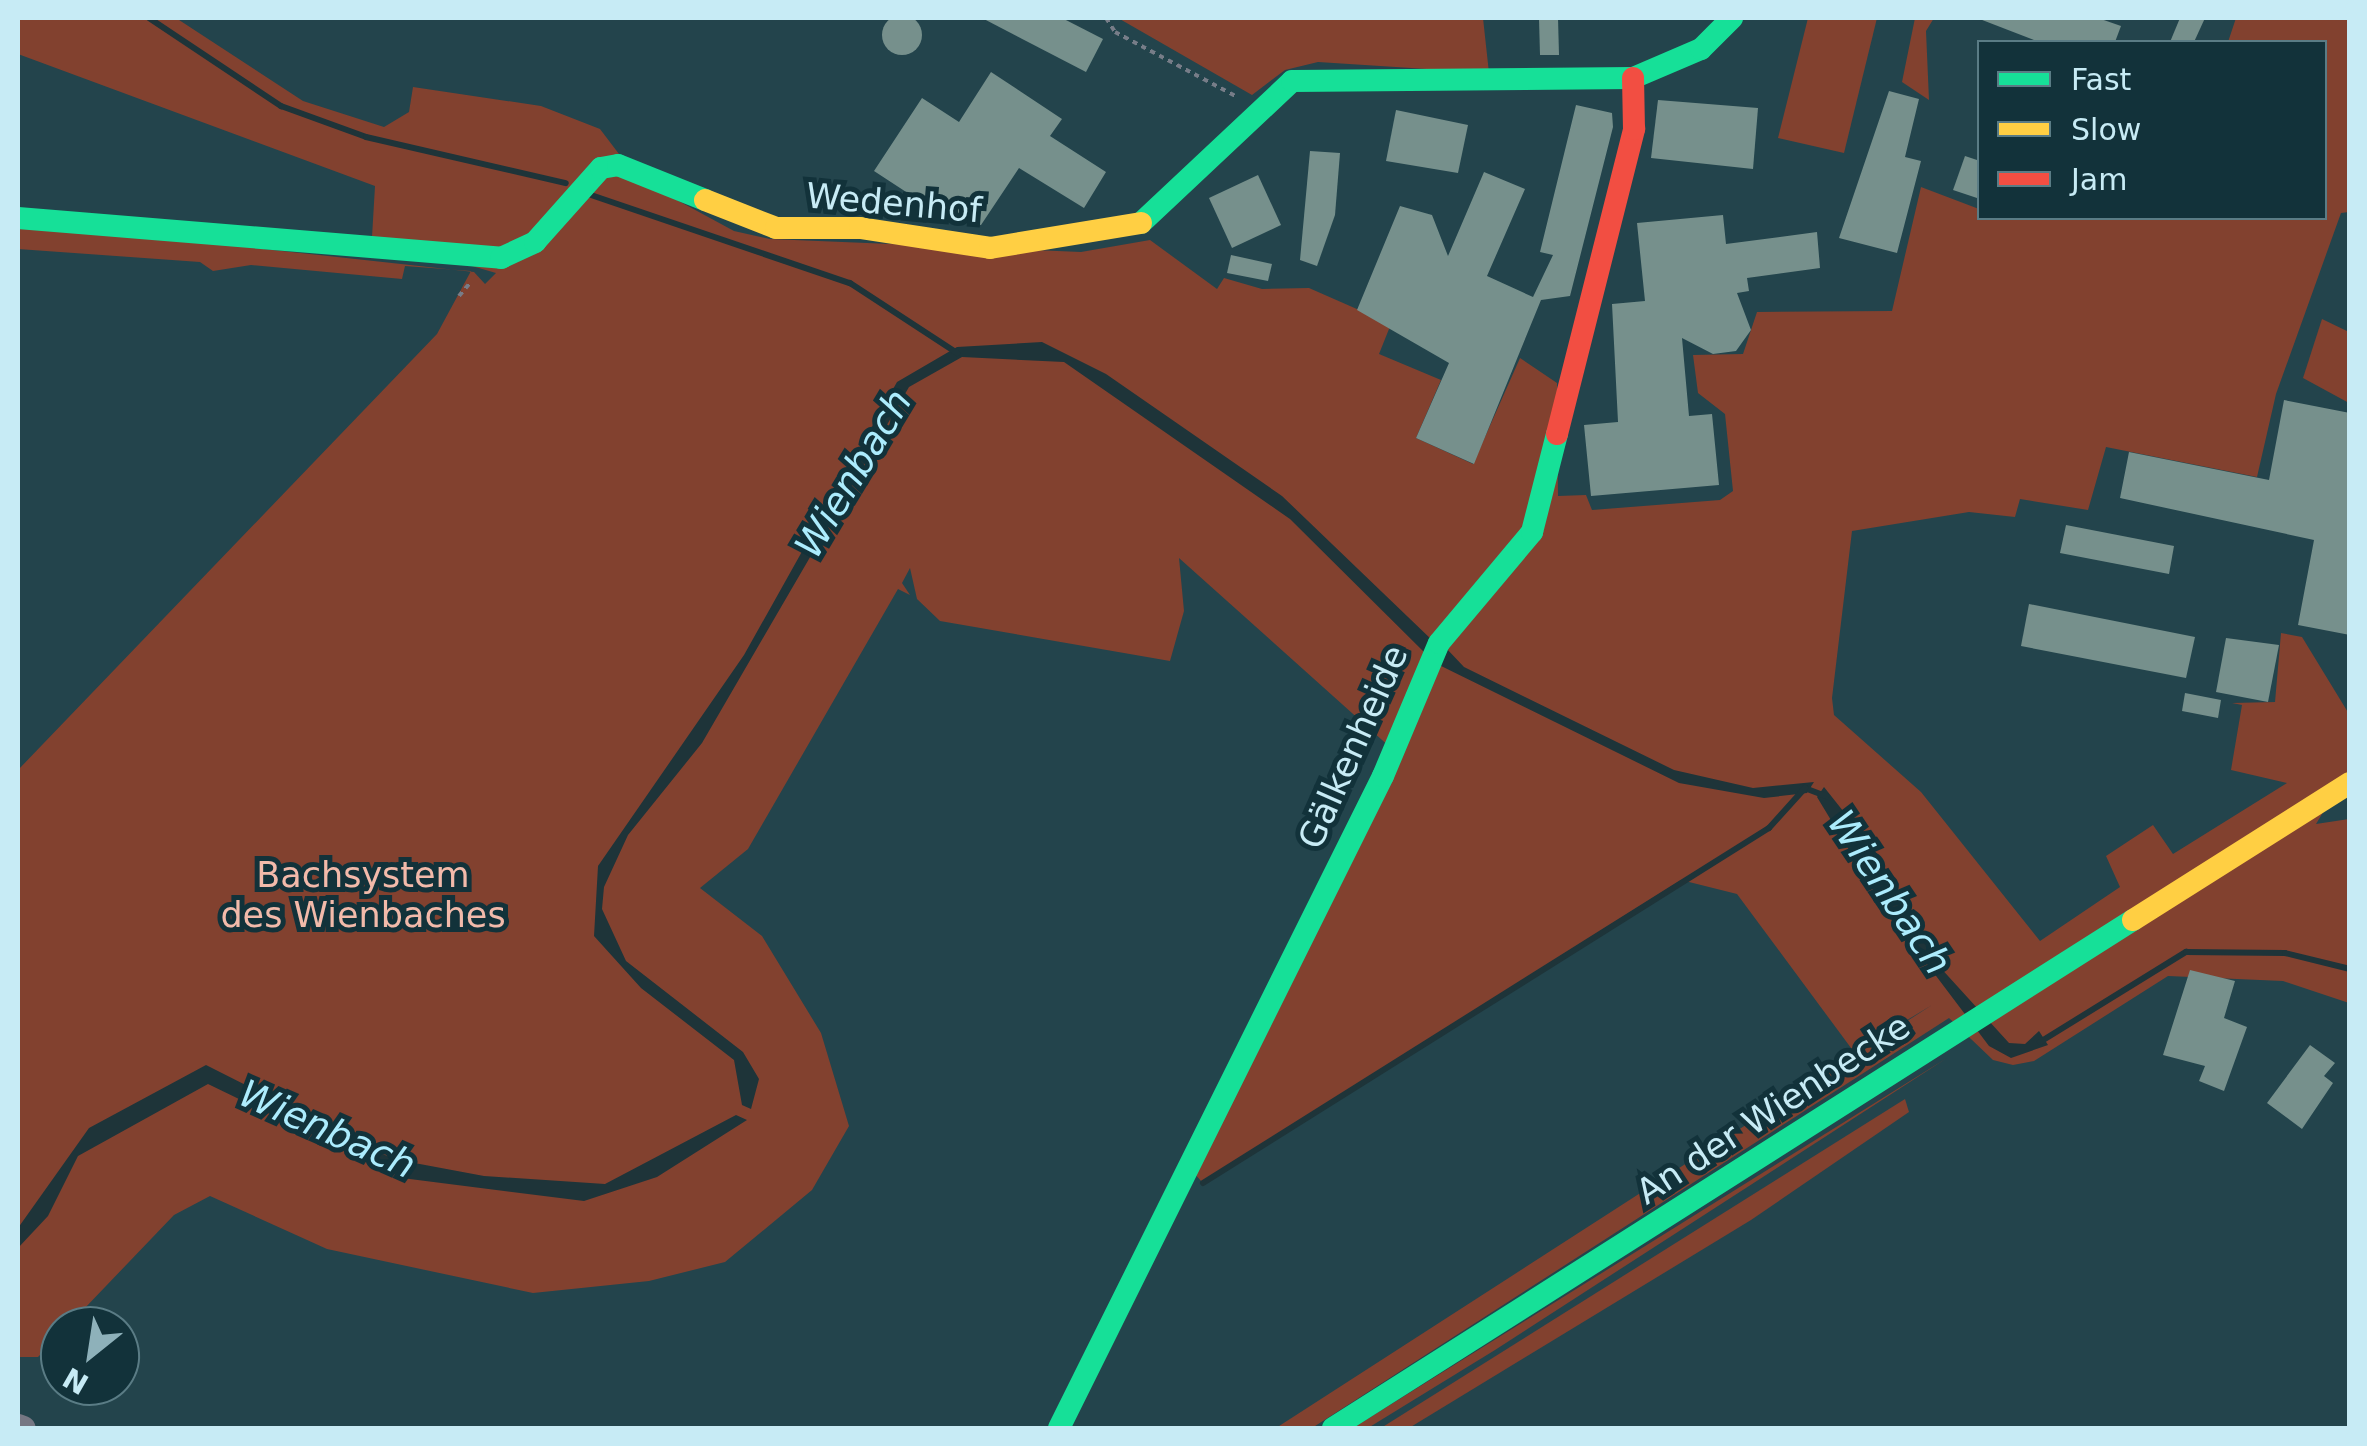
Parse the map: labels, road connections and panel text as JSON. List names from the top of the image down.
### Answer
{
  "streets": {
    "street": ["Wedenhof", "Gälkenheide", "An der Wienbecke"]
  },
  "crossings": [
    ["Wedenhof", "Gälkenheide"]
  ],
  "water": ["Wienbach"],
  "parks": ["Bachsystem des Wienbaches"],
  "legend": ["Fast", "Slow", "Jam"],
  "north": "bottom left"
}
